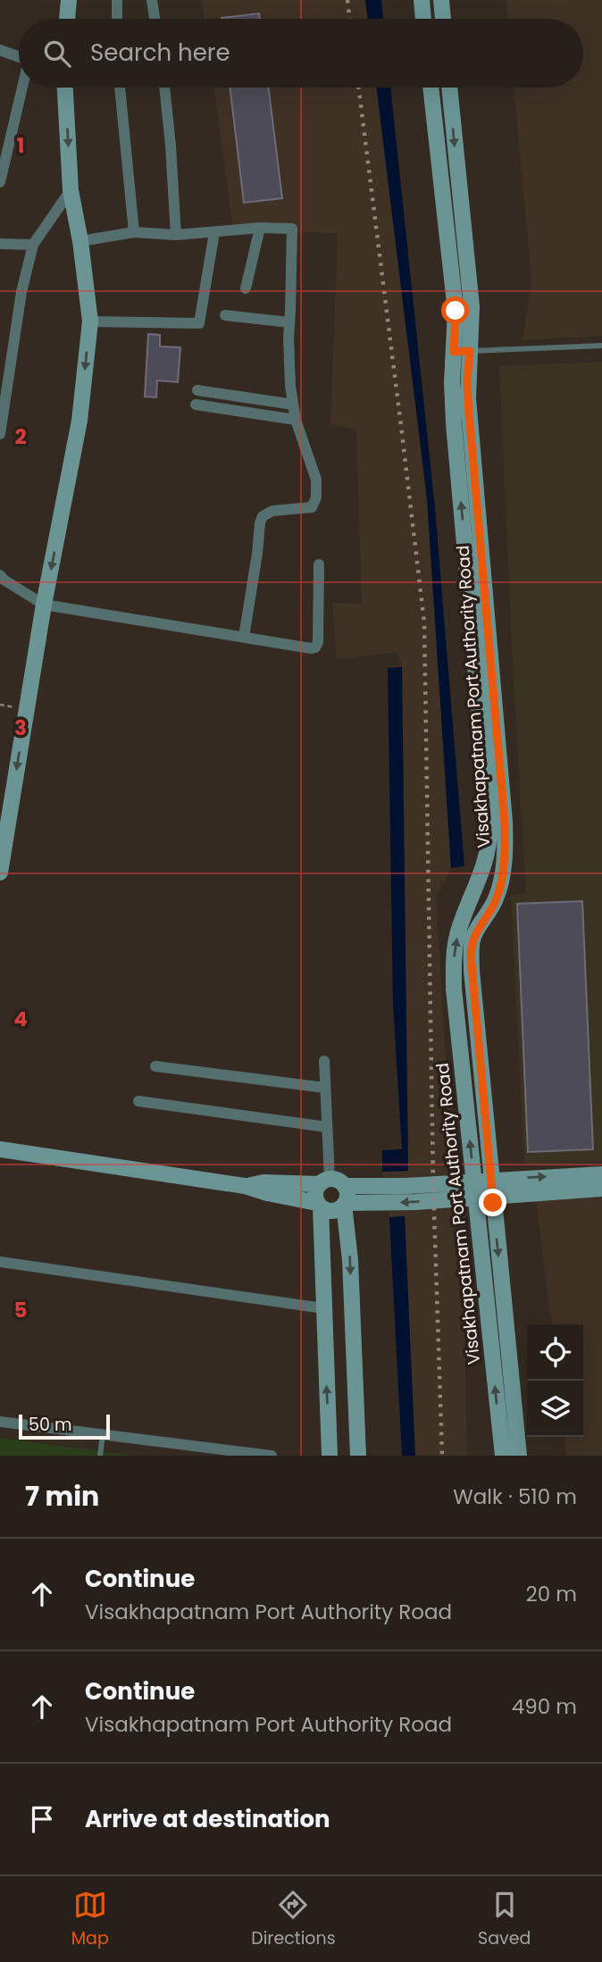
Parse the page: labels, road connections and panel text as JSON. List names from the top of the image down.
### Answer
{
  "streets": {
    "main road": ["Visakhapatnam Port Authority Road"]
  },
  "scale_bar": "50 m",
  "page": {
    "search": "Search here",
    "scale": "50 m",
    "heading": ["7 min", "Walk · 510 m"],
    "list": [
      ["Continue", "Visakhapatnam Port Authority Road", "20 m"],
      ["Continue", "Visakhapatnam Port Authority Road", "490 m"],
      "Arrive at destination"
    ],
    "nav": ["Map", "Directions", "Saved"]
  },
  "grid": {
    "rows": [
      "1",
      "2",
      "3",
      "4",
      "5"
    ]
  }
}
